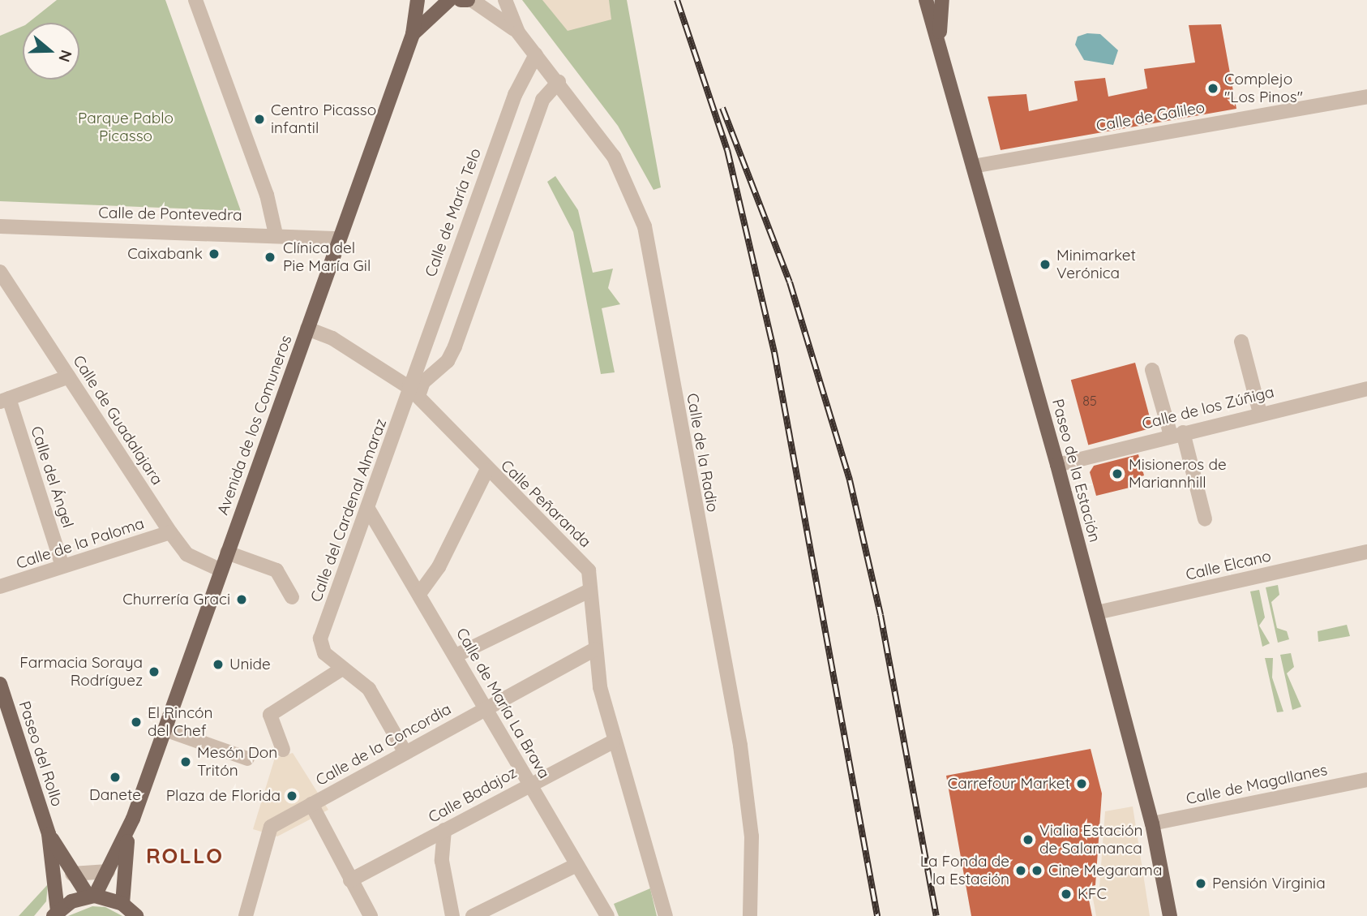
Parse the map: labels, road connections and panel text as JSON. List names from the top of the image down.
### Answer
{
  "streets": {
    "main road": ["Avenida de los Comuneros", "Paseo de la Estación", "Paseo del Rollo"],
    "street": [
      "Calle de Galileo",
      "Calle de María Telo",
      "Calle de Pontevedra",
      "Calle de los Zúñiga",
      "Calle de Guadalajara",
      "Calle de la Radio",
      "Calle del Ángel",
      "Calle Peñaranda",
      "Calle del Cardenal Almaraz",
      "Calle de la Paloma",
      "Calle Elcano",
      "Calle de María La Brava",
      "Calle de la Concordia",
      "Calle de Magallanes",
      "Calle Badajoz"
    ]
  },
  "crossings": [
    ["Calle de Galileo", "Paseo de la Estación"],
    ["Calle de María Telo", "Calle de la Radio"],
    ["Calle de María Telo", "Calle Peñaranda"],
    ["Calle de María Telo", "Calle del Cardenal Almaraz"],
    ["Calle de Pontevedra", "Avenida de los Comuneros"],
    ["Calle de los Zúñiga", "Paseo de la Estación"],
    ["Calle de Guadalajara", "Avenida de los Comuneros"],
    ["Calle de Guadalajara", "Calle de la Paloma"],
    ["Avenida de los Comuneros", "Calle Peñaranda"],
    ["Avenida de los Comuneros", "Paseo del Rollo"],
    ["Paseo de la Estación", "Calle Elcano"],
    ["Paseo de la Estación", "Calle de Magallanes"],
    ["Calle del Ángel", "Calle de la Paloma"],
    ["Calle Peñaranda", "Calle del Cardenal Almaraz"],
    ["Calle Peñaranda", "Calle de la Concordia"],
    ["Calle Peñaranda", "Calle Badajoz"],
    ["Calle del Cardenal Almaraz", "Calle de María La Brava"],
    ["Calle de María La Brava", "Calle de la Concordia"],
    ["Calle de María La Brava", "Calle Badajoz"]
  ],
  "districts": ["ROLLO"],
  "parks": ["Parque Pablo Picasso"],
  "places": [
    "Complejo \"Los Pinos\"",
    "Centro Picasso infantil",
    "Caixabank",
    "Clínica del Pie María Gil",
    "Minimarket Verónica",
    "Misioneros de Mariannhill",
    "Churrería Graci",
    "Unide",
    "Farmacia Soraya Rodríguez",
    "El Rincón del Chef",
    "Mesón Don Tritón",
    "Danete",
    "Carrefour Market",
    "Plaza de Florida",
    "Vialia Estación de Salamanca",
    "La Fonda de la Estación",
    "Cine Megarama",
    "Pensión Virginia",
    "KFC"
  ],
  "house_numbers": ["85"],
  "north": "right"
}
